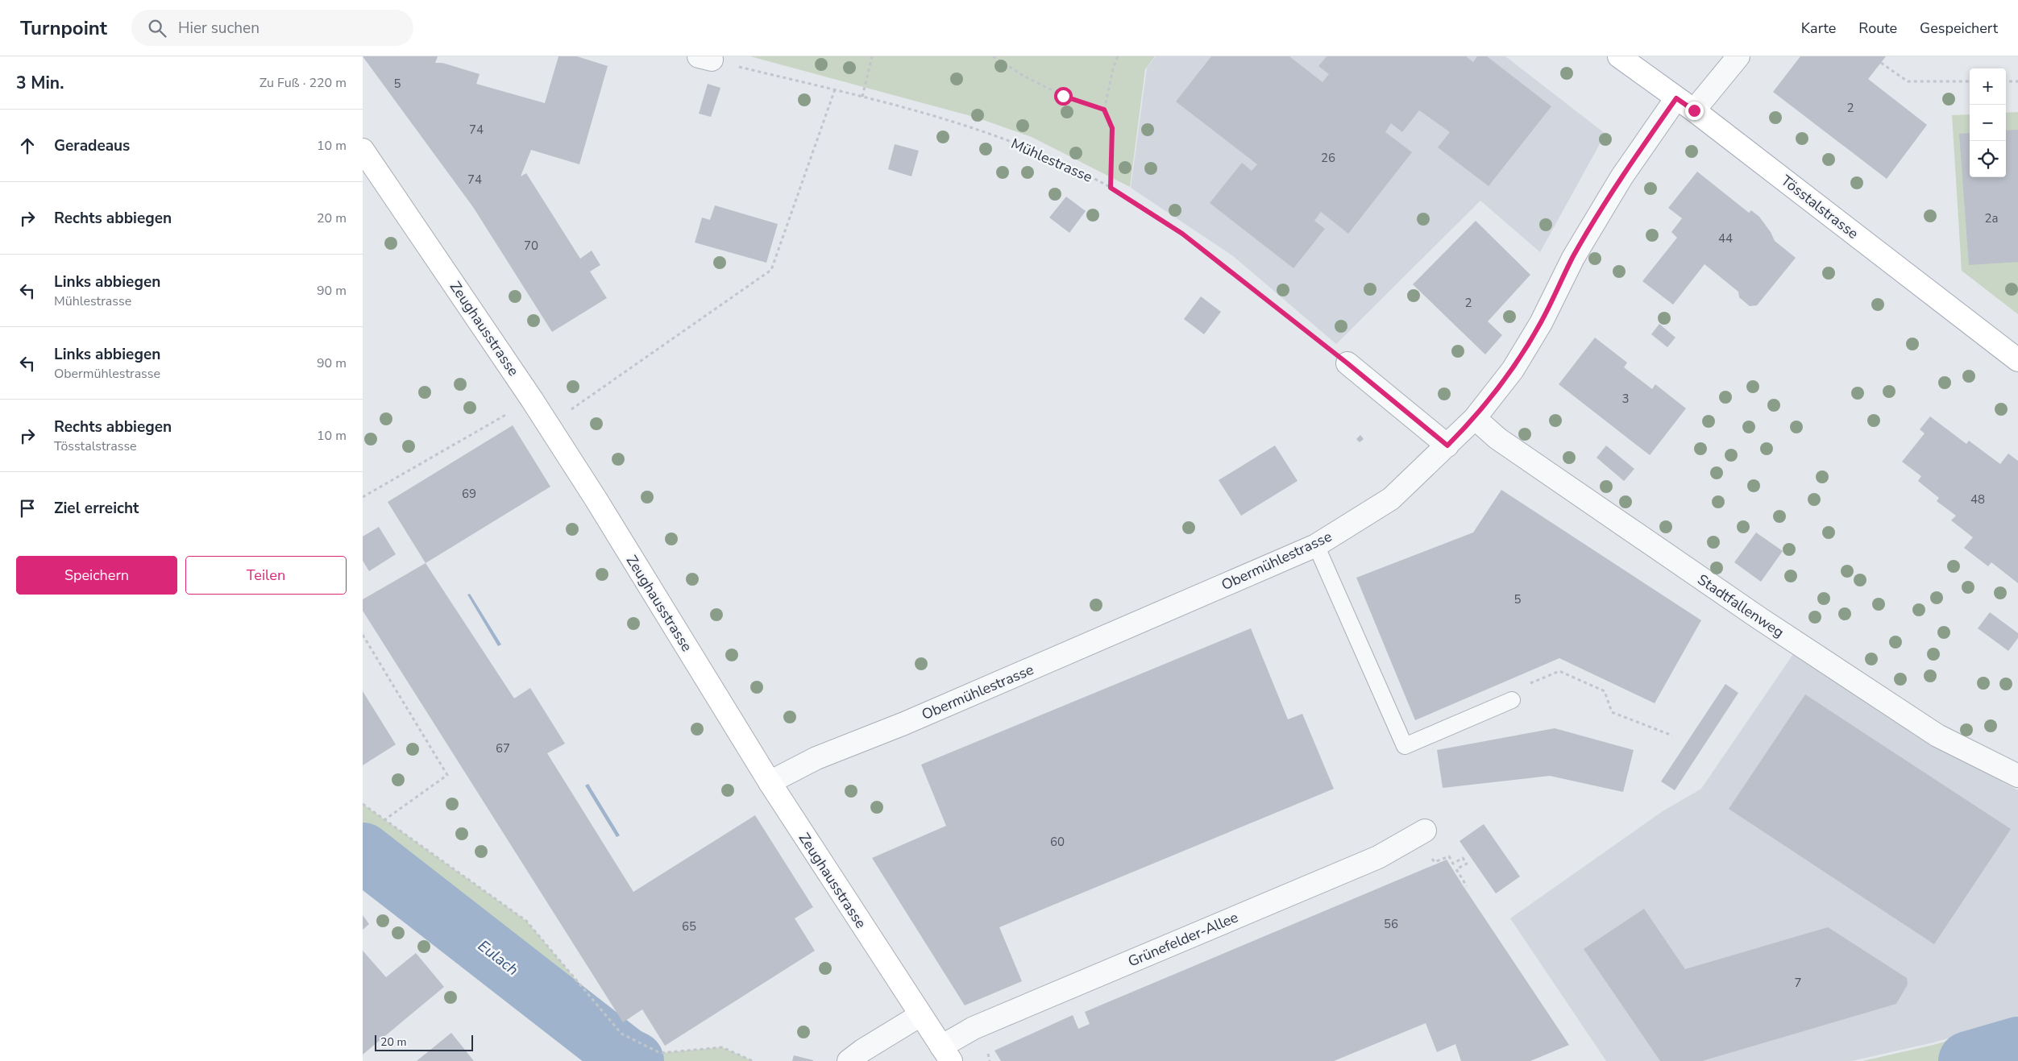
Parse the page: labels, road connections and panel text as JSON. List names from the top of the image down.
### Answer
{
  "streets": {
    "street": [
      "Tösstalstrasse",
      "Zeughausstrasse",
      "Obermühlestrasse",
      "Stadtfallenweg",
      "Grünefelder-Allee"
    ],
    "path": ["Mühlestrasse"]
  },
  "crossings": [
    ["Tösstalstrasse", "Obermühlestrasse"],
    ["Zeughausstrasse", "Obermühlestrasse"],
    ["Zeughausstrasse", "Grünefelder-Allee"],
    ["Obermühlestrasse", "Stadtfallenweg"]
  ],
  "water": ["Eulach"],
  "house_numbers": [
    "5",
    "2",
    "74",
    "26",
    "74",
    "2a",
    "44",
    "70",
    "2",
    "3",
    "69",
    "48",
    "5",
    "67",
    "60",
    "56",
    "65",
    "7"
  ],
  "scale_bar": "20 m",
  "page": {
    "header": "Turnpoint",
    "search": "Hier suchen",
    "nav": ["Karte", "Route", "Gespeichert"],
    "heading": ["3 Min.", "Zu Fuß · 220 m"],
    "map_buttons": ["+", "−"],
    "list": [
      ["Geradeaus", "10 m"],
      ["Rechts abbiegen", "20 m"],
      ["Links abbiegen", "Mühlestrasse", "90 m"],
      ["Links abbiegen", "Obermühlestrasse", "90 m"],
      ["Rechts abbiegen", "Tösstalstrasse", "10 m"],
      "Ziel erreicht"
    ],
    "buttons": ["Speichern", "Teilen"],
    "scale": "20 m"
  }
}
